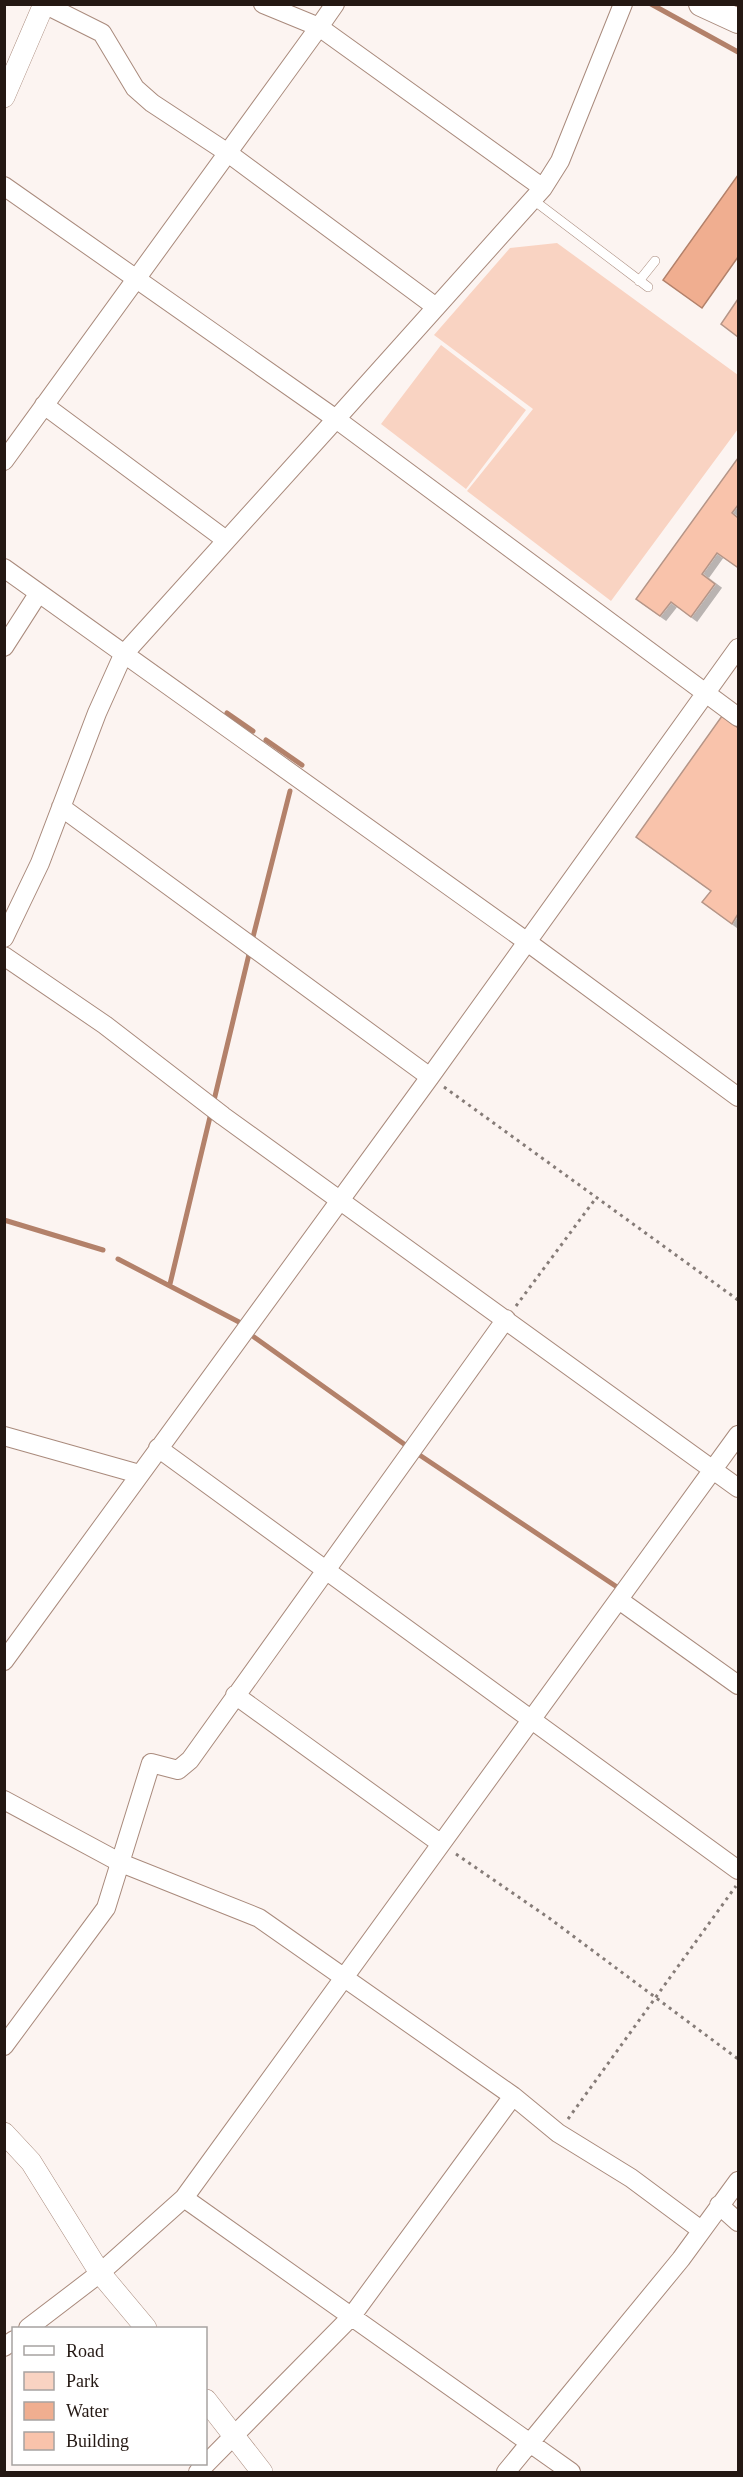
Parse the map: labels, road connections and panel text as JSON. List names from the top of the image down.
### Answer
{
  "legend": [
    "Road",
    "Park",
    "Water",
    "Building"
  ]
}
